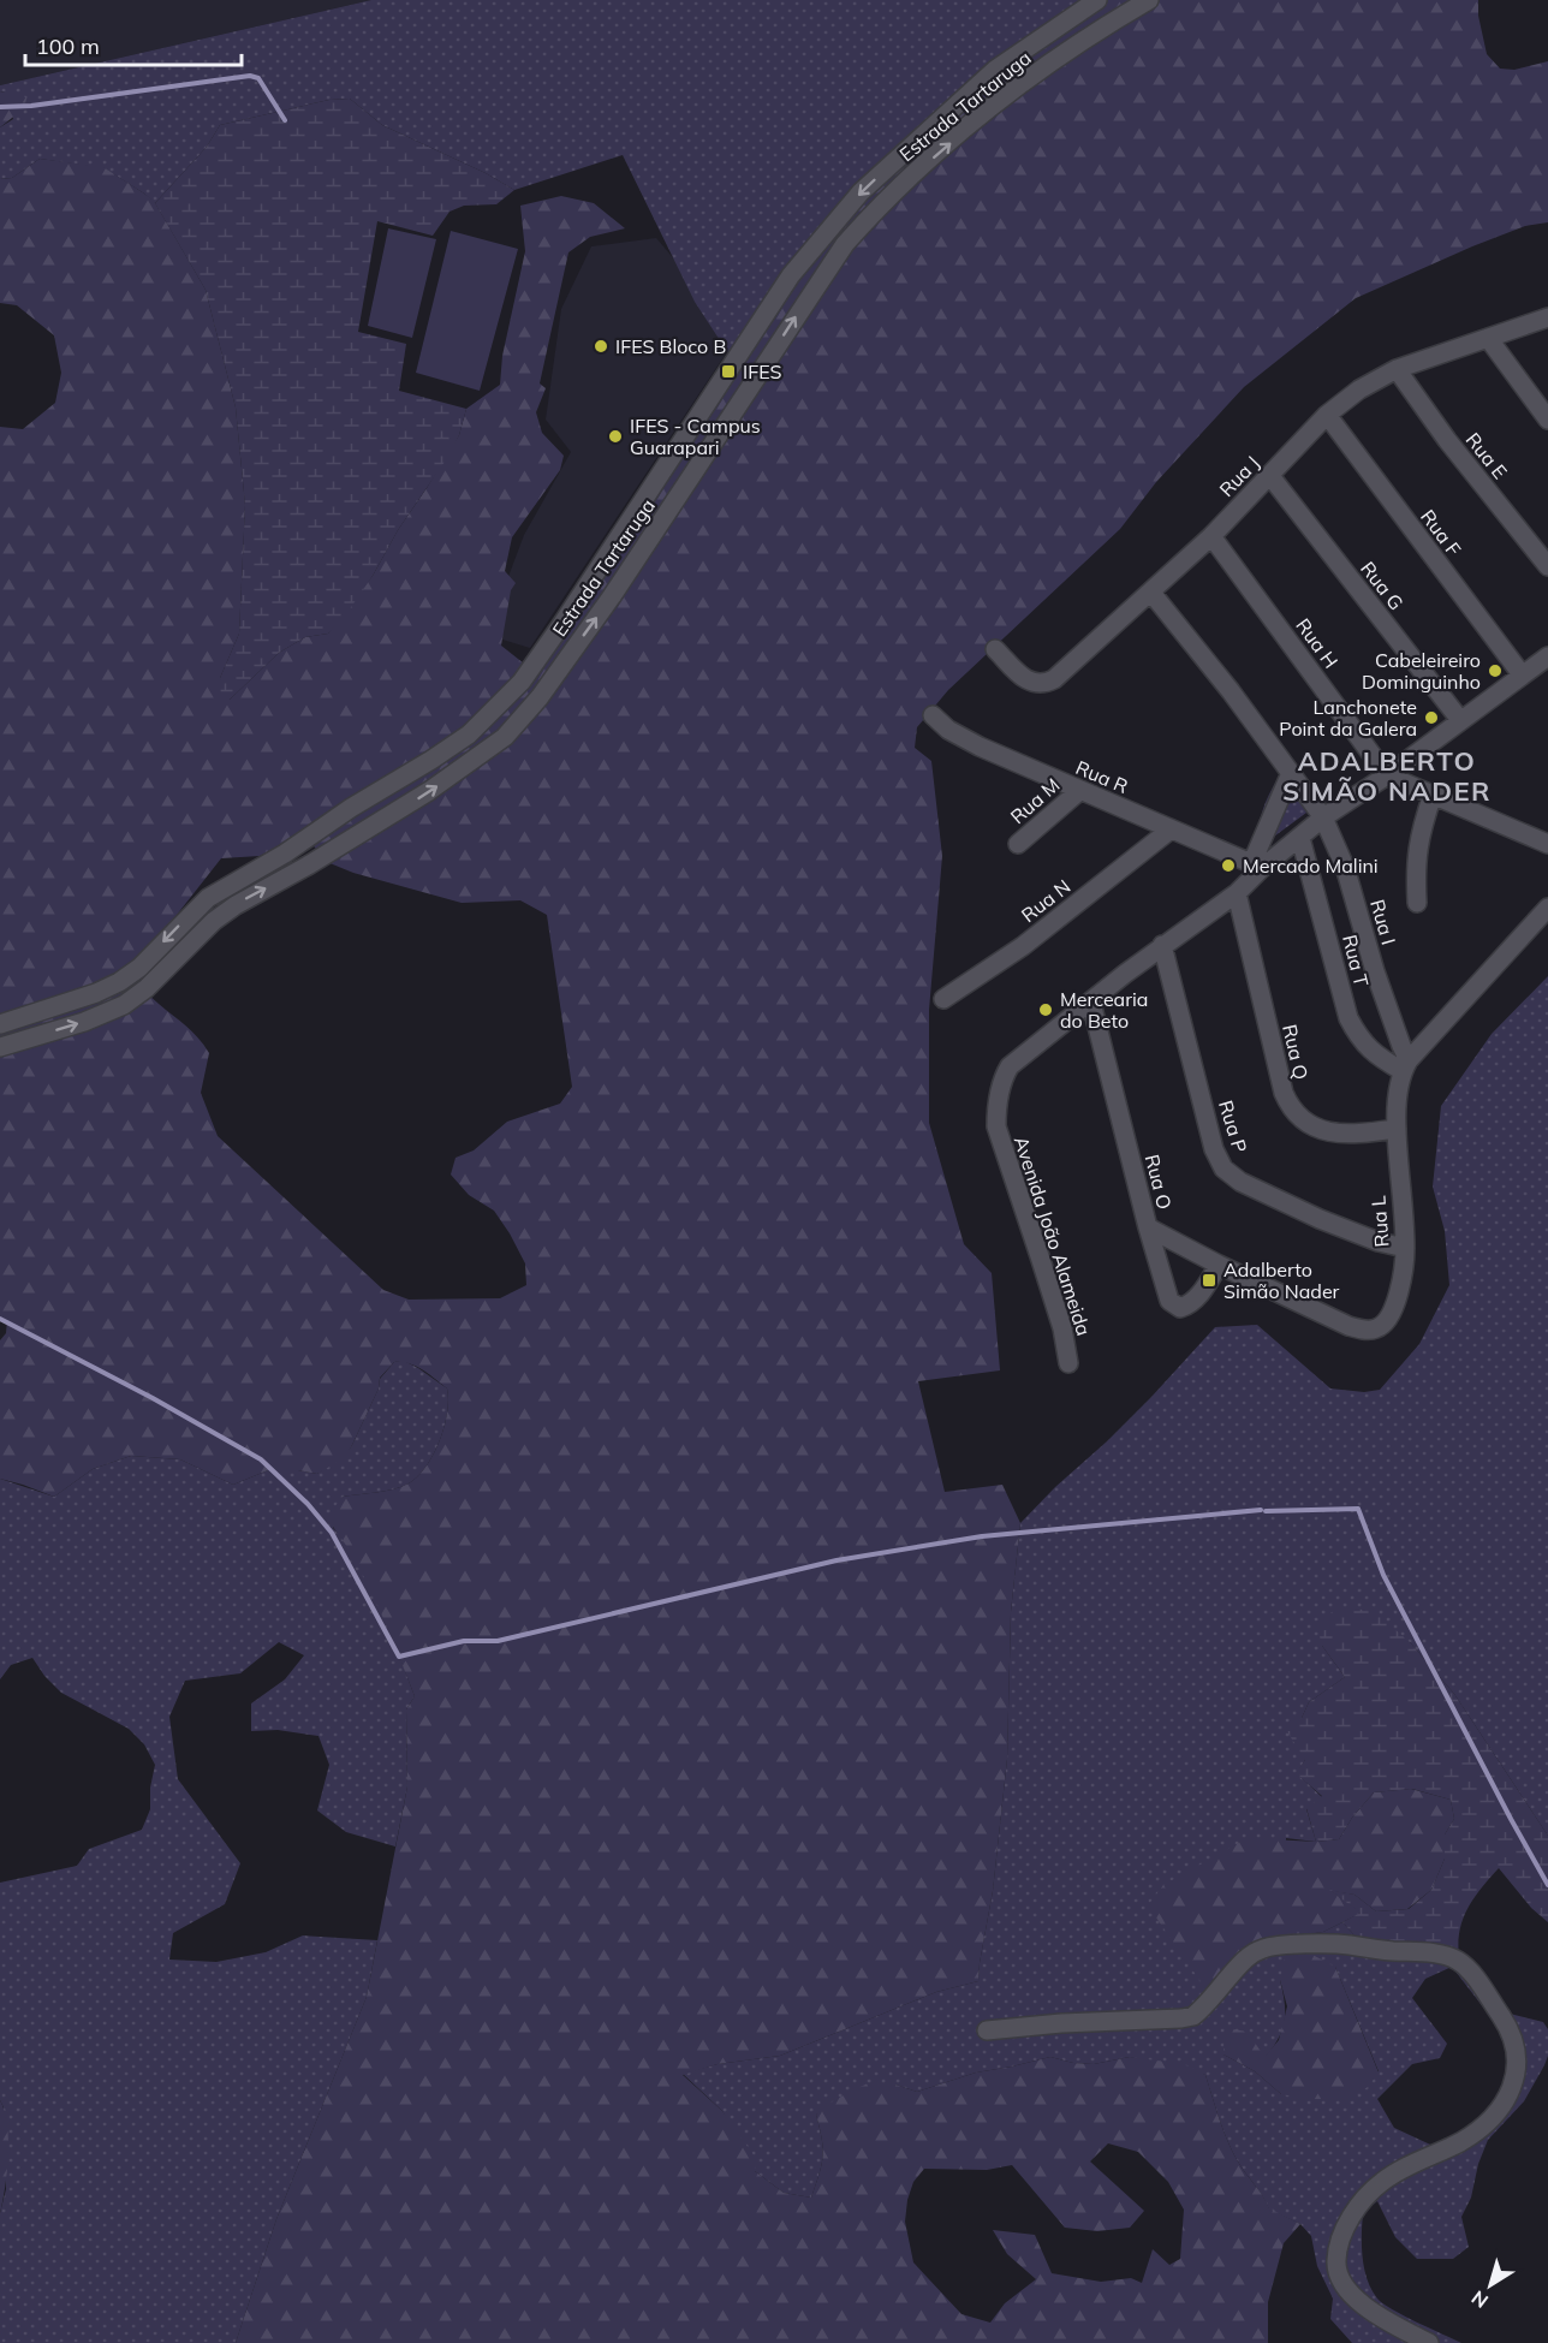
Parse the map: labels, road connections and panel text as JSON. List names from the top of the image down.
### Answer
{
  "streets": {
    "street": [
      "Estrada Tartaruga",
      "Rua E",
      "Rua J",
      "Rua F",
      "Rua G",
      "Rua H",
      "Rua R",
      "Rua M",
      "Rua N",
      "Rua I",
      "Rua T",
      "Rua Q",
      "Rua P",
      "Rua O",
      "Rua L",
      "Avenida João Alameida"
    ]
  },
  "crossings": [
    ["Rua E", "Rua J"],
    ["Rua J", "Rua F"],
    ["Rua J", "Rua G"],
    ["Rua J", "Rua H"],
    ["Rua J", "Rua I"],
    ["Rua F", "Avenida João Alameida"],
    ["Rua G", "Avenida João Alameida"],
    ["Rua H", "Avenida João Alameida"],
    ["Rua R", "Rua M"],
    ["Rua R", "Rua N"],
    ["Rua R", "Avenida João Alameida"],
    ["Rua I", "Rua T"],
    ["Rua I", "Rua L"],
    ["Rua I", "Avenida João Alameida"],
    ["Rua T", "Rua L"],
    ["Rua T", "Avenida João Alameida"],
    ["Rua Q", "Rua L"],
    ["Rua Q", "Avenida João Alameida"],
    ["Rua P", "Rua L"],
    ["Rua P", "Avenida João Alameida"],
    ["Rua O", "Rua L"],
    ["Rua O", "Avenida João Alameida"]
  ],
  "districts": ["ADALBERTO SIMÃO NADER"],
  "places": {
    "other": [
      "IFES Bloco B",
      "IFES - Campus Guarapari",
      "Cabeleireiro Dominguinho",
      "Lanchonete Point da Galera",
      "Mercado Malini",
      "Mercearia do Beto"
    ],
    "transit": ["IFES", "Adalberto Simão Nader"]
  },
  "scale_bar": "100 m",
  "north": "bottom left"
}
